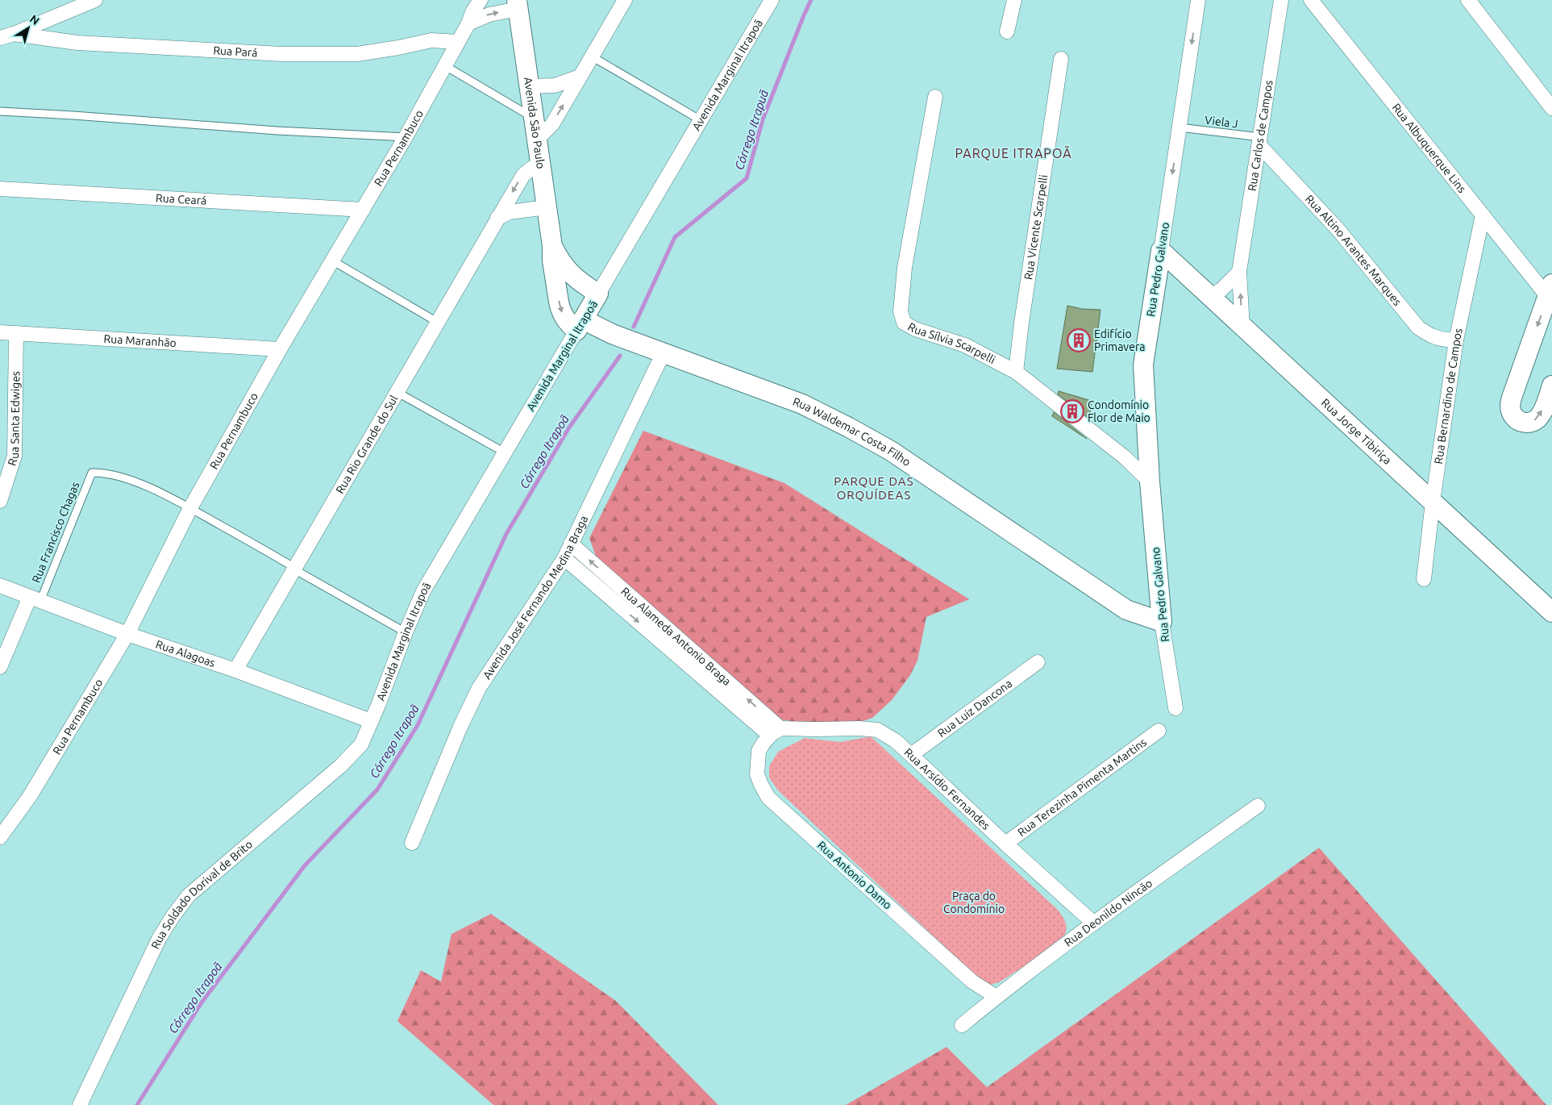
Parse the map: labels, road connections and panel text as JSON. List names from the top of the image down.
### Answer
{
  "streets": {
    "main road": [
      "Avenida Marginal Itrapoã",
      "Avenida São Paulo",
      "Rua Pedro Galvano",
      "Rua Jorge Tibiriça",
      "Rua Waldemar Costa Filho"
    ],
    "street": [
      "Rua Pará",
      "Rua Carlos de Campos",
      "Rua Albuquerque Lins",
      "Rua Pernambuco",
      "Rua Ceará",
      "Rua Vicente Scarpelli",
      "Rua Altino Arantes Marques",
      "Rua Maranhão",
      "Rua Sílvia Scarpelli",
      "Rua Bernardino de Campos",
      "Rua Santa Edwiges",
      "Rua Rio Grande do Sul",
      "Avenida José Fernando Medina Braga",
      "Rua Alameda Antonio Braga",
      "Rua Alagoas",
      "Rua Luiz Dancona",
      "Rua Terezinha Pimenta Martins",
      "Rua Arsídio Fernandes",
      "Rua Antonio Damo",
      "Rua Soldado Dorival de Brito",
      "Rua Deonildo Nincão"
    ],
    "lane": ["Viela J", "Rua Francisco Chagas"]
  },
  "crossings": [
    ["Rua Pará", "Rua Pernambuco"],
    ["Avenida Marginal Itrapoã", "Avenida São Paulo"],
    ["Avenida Marginal Itrapoã", "Rua Waldemar Costa Filho"],
    ["Avenida Marginal Itrapoã", "Rua Alagoas"],
    ["Avenida Marginal Itrapoã", "Rua Soldado Dorival de Brito"],
    ["Viela J", "Rua Carlos de Campos"],
    ["Viela J", "Rua Altino Arantes Marques"],
    ["Viela J", "Rua Pedro Galvano"],
    ["Avenida São Paulo", "Rua Waldemar Costa Filho"],
    ["Avenida São Paulo", "Rua Rio Grande do Sul"],
    ["Rua Carlos de Campos", "Rua Altino Arantes Marques"],
    ["Rua Carlos de Campos", "Rua Jorge Tibiriça"],
    ["Rua Albuquerque Lins", "Rua Bernardino de Campos"],
    ["Rua Pernambuco", "Rua Ceará"],
    ["Rua Pernambuco", "Rua Maranhão"],
    ["Rua Pernambuco", "Rua Francisco Chagas"],
    ["Rua Pernambuco", "Rua Alagoas"],
    ["Rua Vicente Scarpelli", "Rua Sílvia Scarpelli"],
    ["Rua Altino Arantes Marques", "Rua Bernardino de Campos"],
    ["Rua Pedro Galvano", "Rua Sílvia Scarpelli"],
    ["Rua Pedro Galvano", "Rua Jorge Tibiriça"],
    ["Rua Pedro Galvano", "Rua Waldemar Costa Filho"],
    ["Rua Maranhão", "Rua Santa Edwiges"],
    ["Rua Bernardino de Campos", "Rua Jorge Tibiriça"],
    ["Rua Waldemar Costa Filho", "Avenida José Fernando Medina Braga"],
    ["Rua Rio Grande do Sul", "Rua Alagoas"],
    ["Rua Francisco Chagas", "Rua Alagoas"],
    ["Avenida José Fernando Medina Braga", "Rua Alameda Antonio Braga"],
    ["Rua Alameda Antonio Braga", "Rua Arsídio Fernandes"],
    ["Rua Alameda Antonio Braga", "Rua Antonio Damo"],
    ["Rua Alagoas", "Rua Soldado Dorival de Brito"],
    ["Rua Luiz Dancona", "Rua Arsídio Fernandes"],
    ["Rua Terezinha Pimenta Martins", "Rua Arsídio Fernandes"],
    ["Rua Arsídio Fernandes", "Rua Antonio Damo"],
    ["Rua Arsídio Fernandes", "Rua Deonildo Nincão"],
    ["Rua Antonio Damo", "Rua Deonildo Nincão"]
  ],
  "one_way": ["Rua Pedro Galvano"],
  "districts": ["PARQUE ITRAPOÃ", "PARQUE DAS ORQUÍDEAS"],
  "water": ["Córrego Itrapuã", "Córrego Itrapoã"],
  "parks": ["Praça do Condomínio"],
  "places": {
    "building": ["Edifício Primavera", "Condomínio Flor de Maio"]
  },
  "north": "top right"
}
